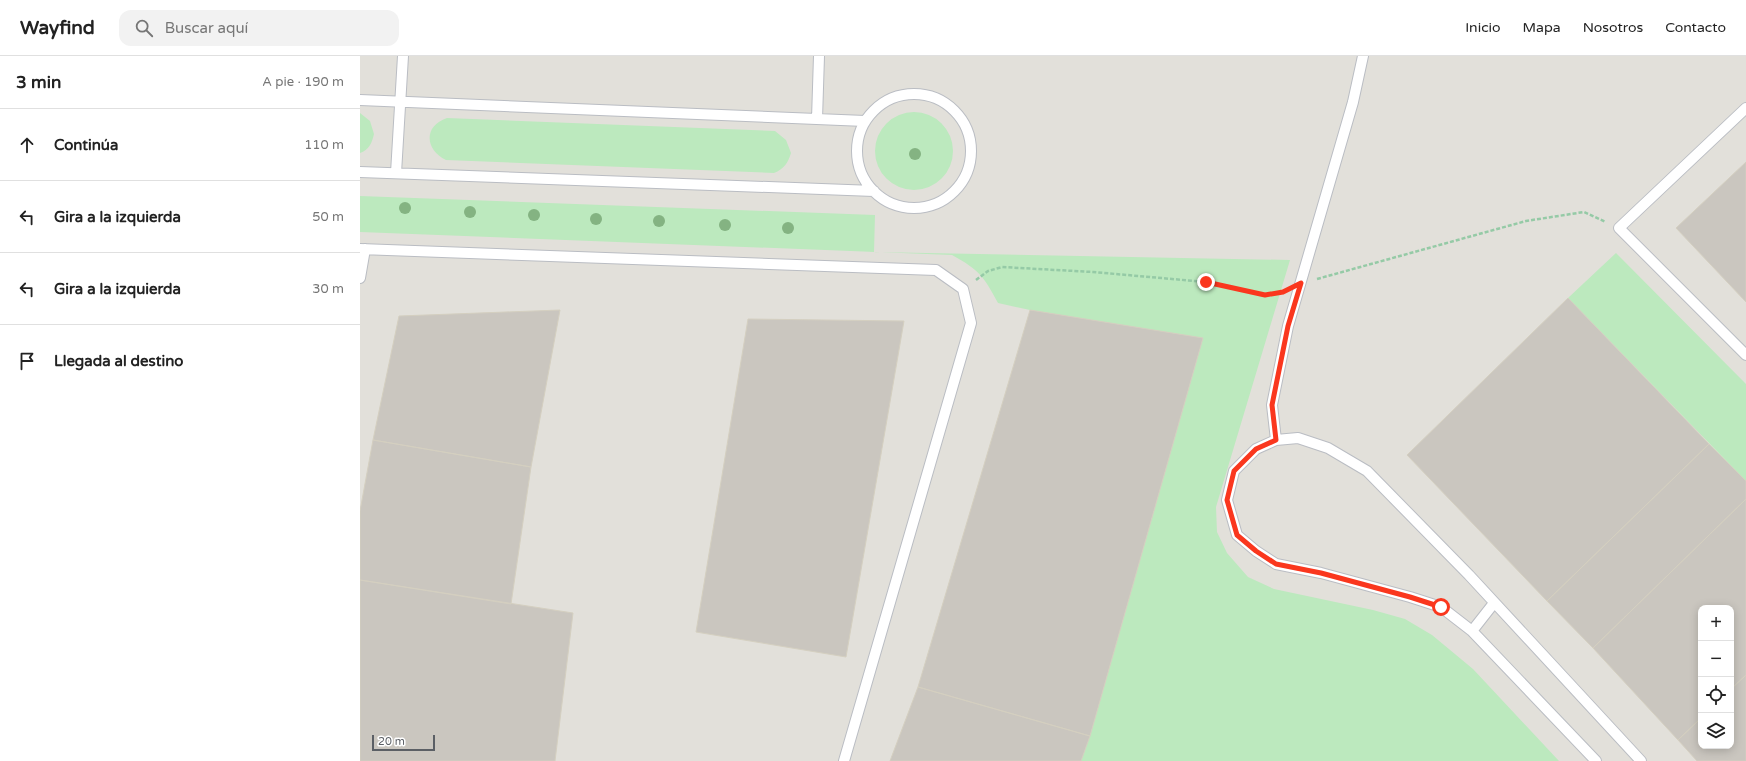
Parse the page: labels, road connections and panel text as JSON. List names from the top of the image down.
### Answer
{
  "scale_bar": "20 m",
  "page": {
    "header": "Wayfind",
    "search": "Buscar aquí",
    "nav": [
      "Inicio",
      "Mapa",
      "Nosotros",
      "Contacto"
    ],
    "heading": ["3 min", "A pie · 190 m"],
    "list": [
      ["Continúa", "110 m"],
      ["Gira a la izquierda", "50 m"],
      ["Gira a la izquierda", "30 m"],
      "Llegada al destino"
    ],
    "map_buttons": ["+", "−"],
    "scale": "20 m"
  }
}
